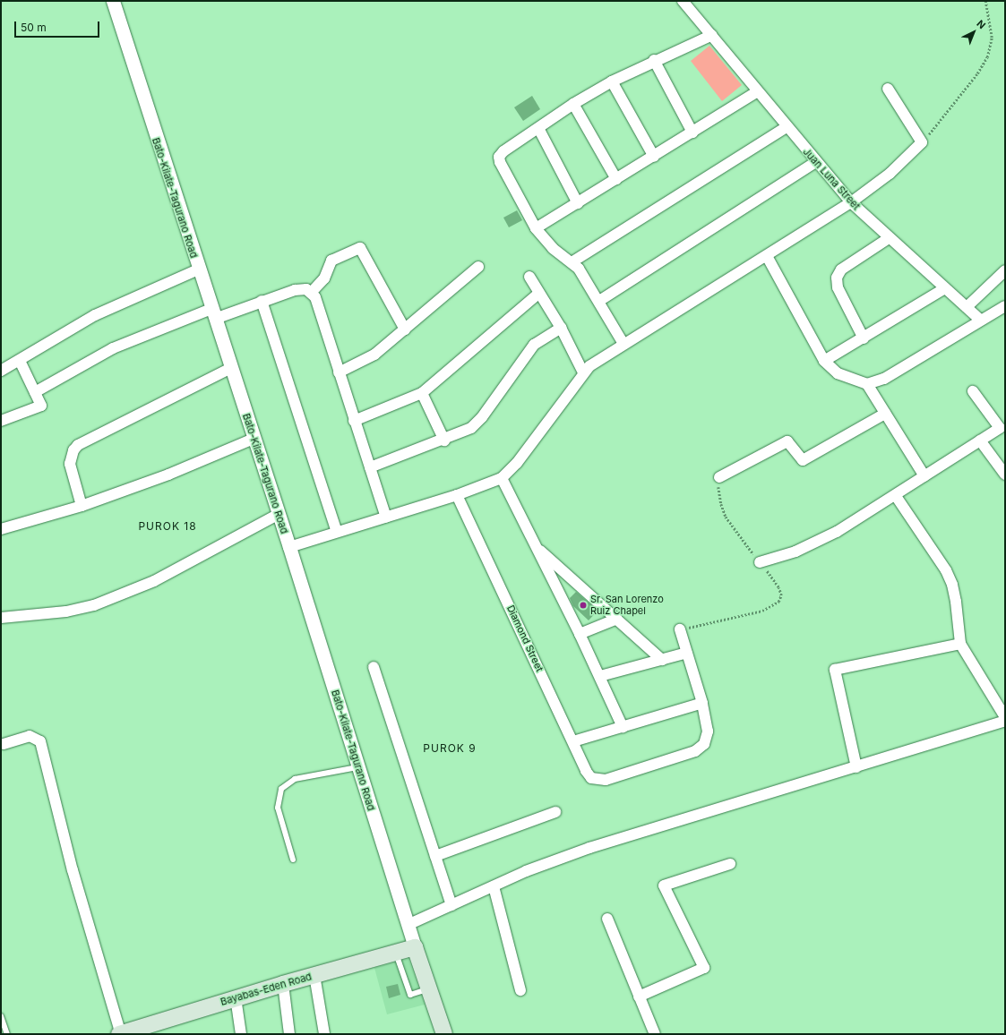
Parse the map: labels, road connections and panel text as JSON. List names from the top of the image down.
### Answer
{
  "streets": {
    "main road": ["Bayabas-Eden Road"],
    "street": ["Juan Luna Street", "Bato-Kilate-Tagurano Road", "Diamond Street"]
  },
  "crossings": [
    ["Bato-Kilate-Tagurano Road", "Bayabas-Eden Road"]
  ],
  "districts": ["PUROK 18", "PUROK 9"],
  "places": ["Sr. San Lorenzo Ruiz Chapel"],
  "scale_bar": "50 m",
  "north": "top right"
}
